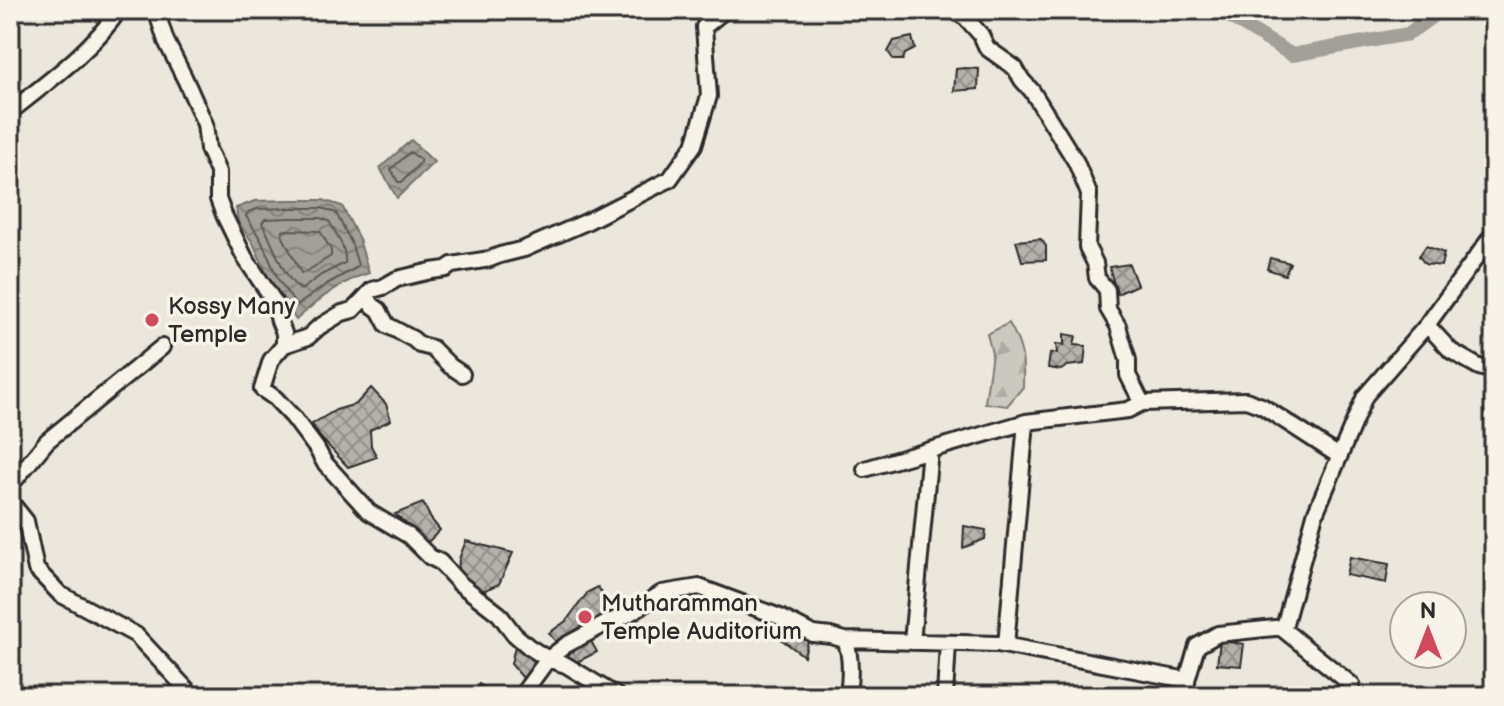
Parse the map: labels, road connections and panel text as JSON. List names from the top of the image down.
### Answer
{
  "places": ["Kossy Many Temple", "Mutharamman Temple Auditorium"],
  "north": "top"
}
